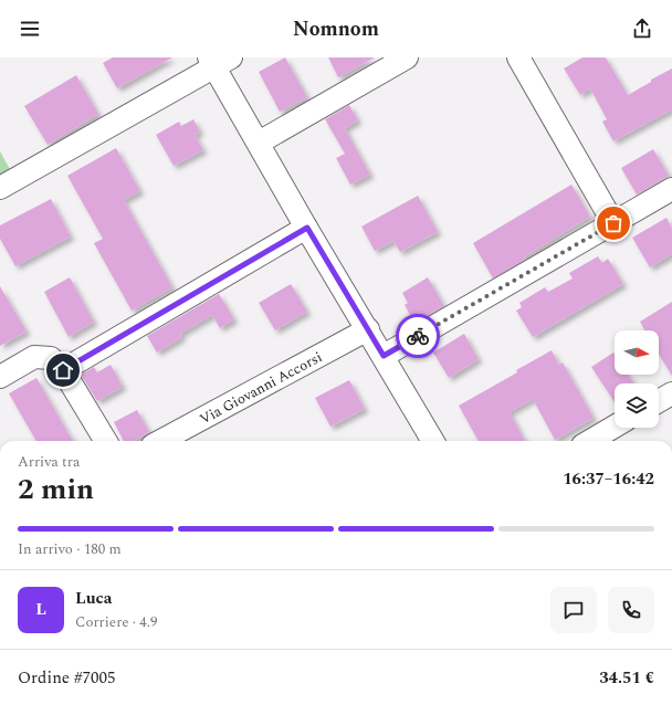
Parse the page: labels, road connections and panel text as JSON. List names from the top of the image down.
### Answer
{
  "streets": {
    "street": ["Via Giovanni Accorsi"]
  },
  "north": "right",
  "page": {
    "header": "Nomnom",
    "heading": ["2 min", "Arriva tra", "16:37–16:42"],
    "panel": [
      "Luca",
      "Corriere · 4.9",
      "Ordine #7005",
      "34.51 €"
    ],
    "bar": "In arrivo · 180 m",
    "round": "L"
  }
}
